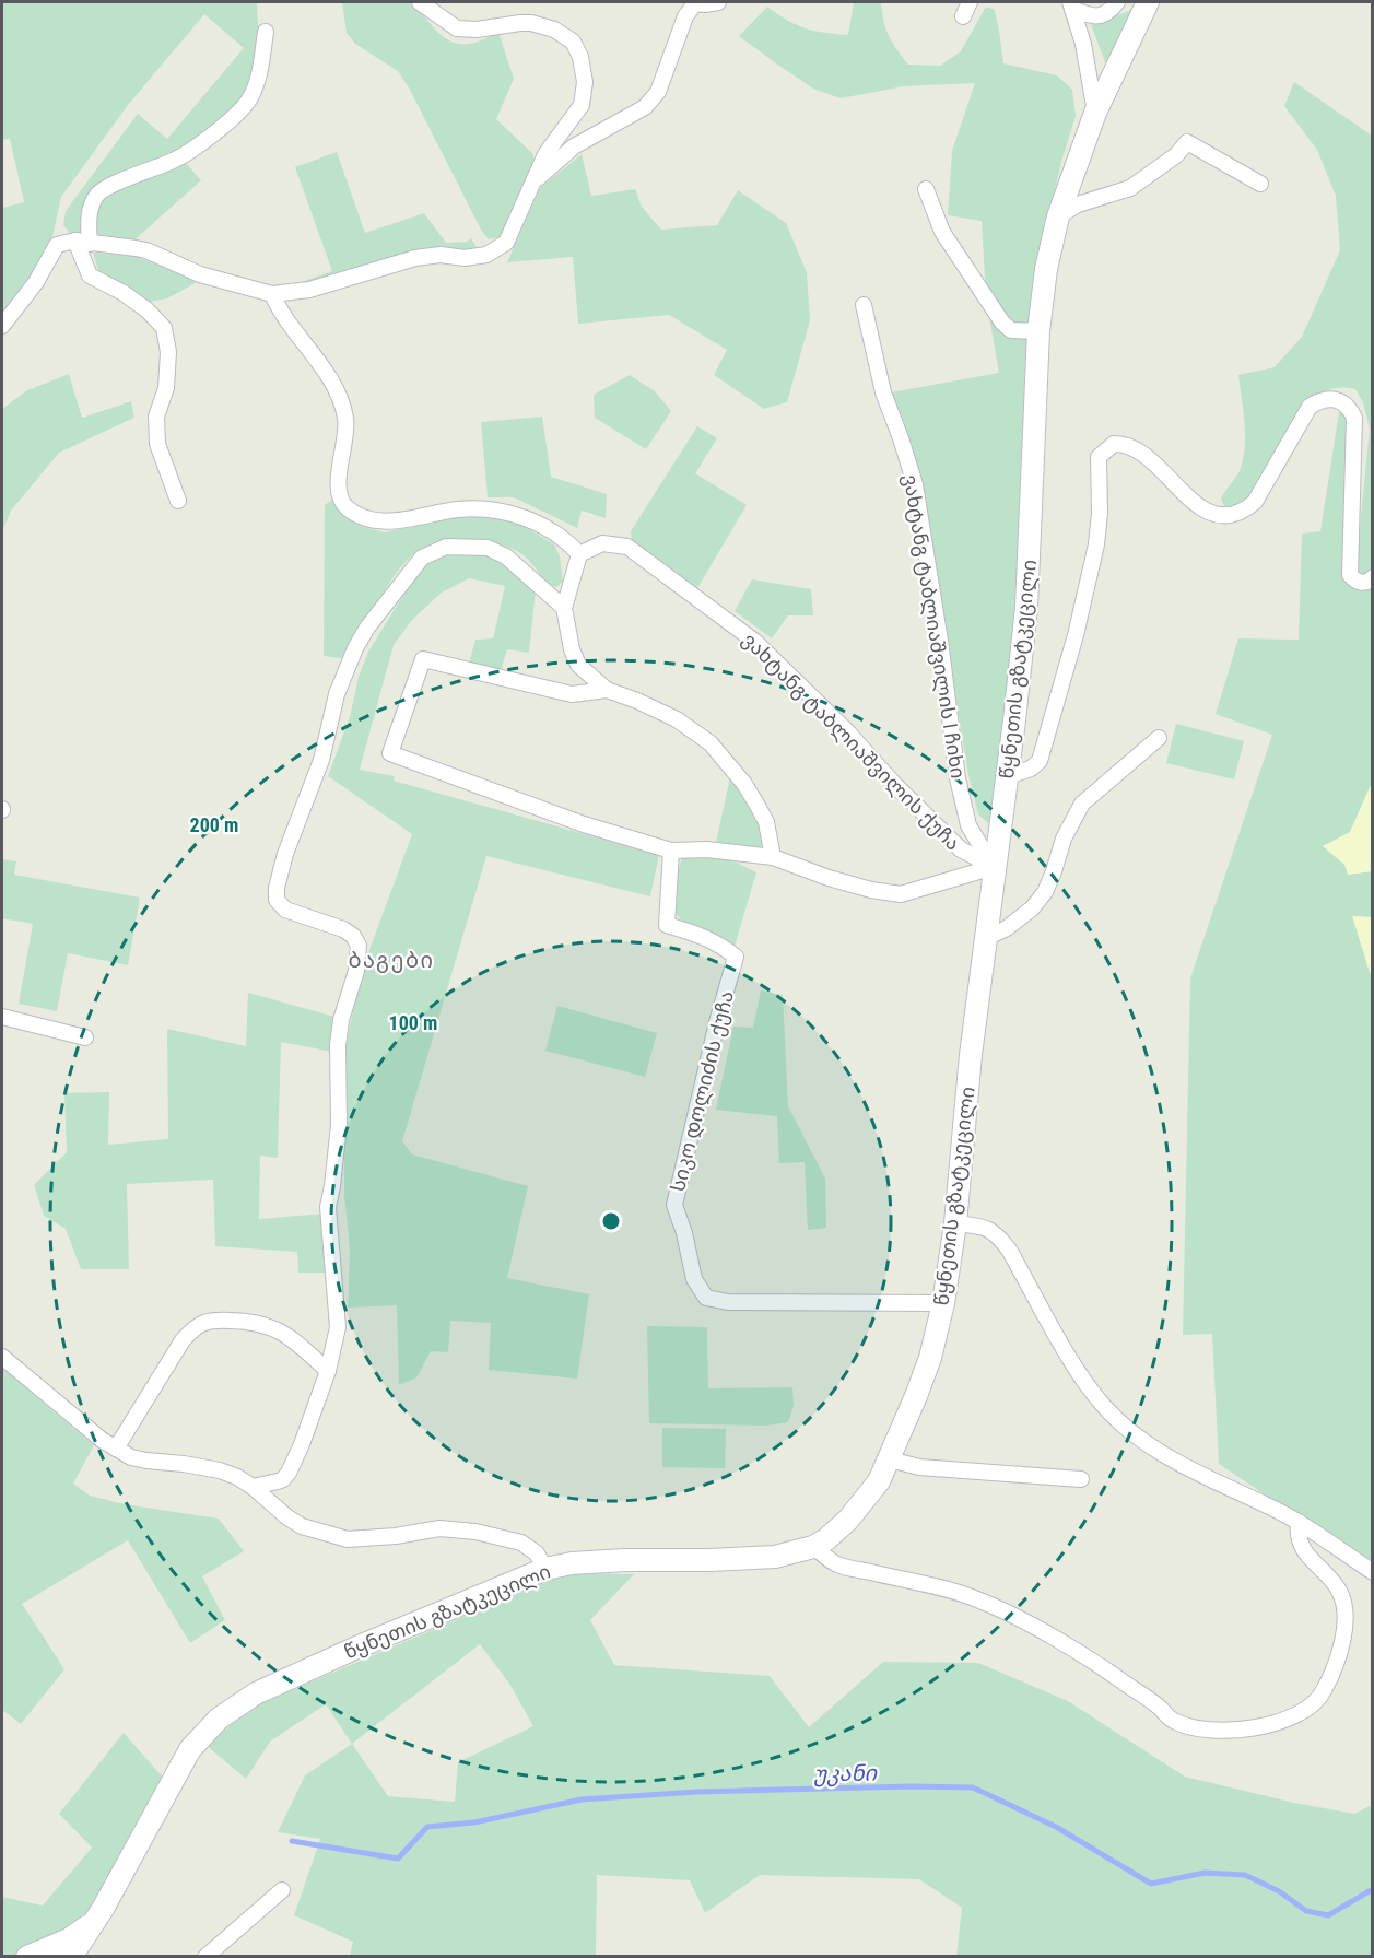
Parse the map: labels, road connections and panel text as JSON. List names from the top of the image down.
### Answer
{
  "streets": {
    "main road": ["წყნეთის გზატკეცილი"],
    "street": ["ვახტანგ ტაბლიაშვილის I ჩიხი", "ვახტანგ ტაბლიაშვილის ქუჩა", "სიკო დოლიძის ქუჩა"]
  },
  "crossings": [
    ["ვახტანგ ტაბლიაშვილის I ჩიხი", "წყნეთის გზატკეცილი"],
    ["ვახტანგ ტაბლიაშვილის I ჩიხი", "ვახტანგ ტაბლიაშვილის ქუჩა"],
    ["წყნეთის გზატკეცილი", "ვახტანგ ტაბლიაშვილის ქუჩა"],
    ["წყნეთის გზატკეცილი", "სიკო დოლიძის ქუჩა"]
  ],
  "districts": ["ბაგები"],
  "water": ["უკანი"],
  "rings": ["200 m", "100 m"]
}
